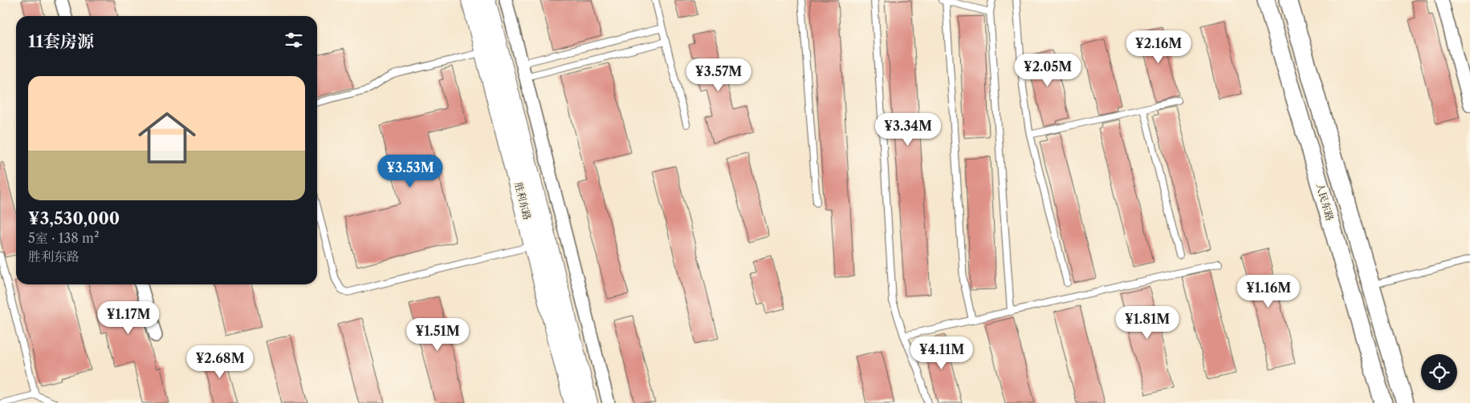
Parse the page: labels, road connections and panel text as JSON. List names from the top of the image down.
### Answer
{
  "streets": {
    "main road": ["胜利东路", "人民东路"]
  },
  "page": {
    "heading": "11套房源",
    "price": [
      "¥2.16M",
      "¥2.05M",
      "¥3.57M",
      "¥3.34M",
      "¥3.53M",
      "¥1.16M",
      "¥1.17M",
      "¥1.81M",
      "¥1.51M",
      "¥4.11M",
      "¥2.68M"
    ],
    "list": [
      {
        "name": "¥3,530,000",
        "note": "5室 · 138 m² · 胜利东路"
      }
    ]
  }
}
